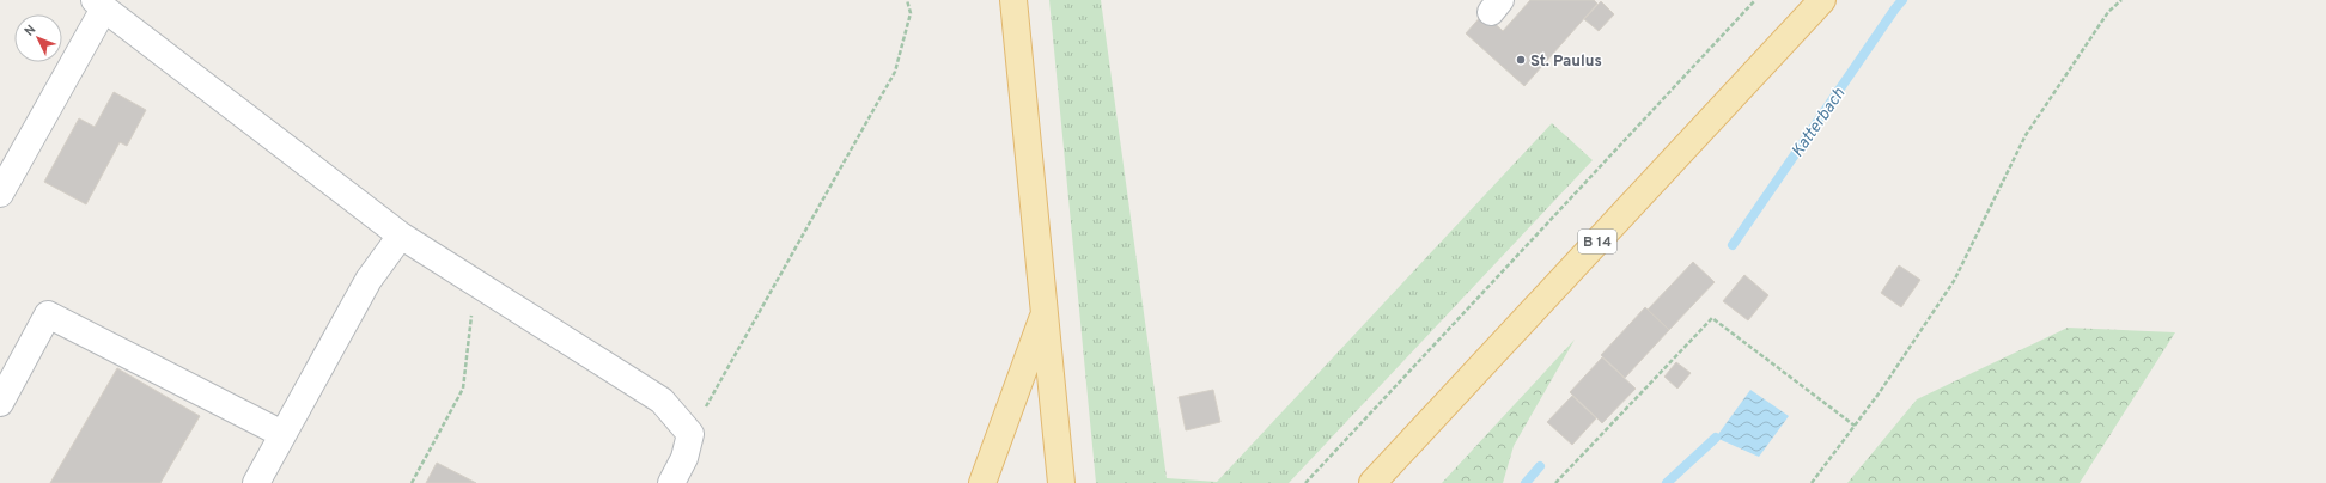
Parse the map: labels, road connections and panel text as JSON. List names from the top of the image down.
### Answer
{
  "streets": {
    "main road": ["B 14"]
  },
  "water": ["Katterbach"],
  "places": ["St. Paulus"],
  "north": "top left"
}
